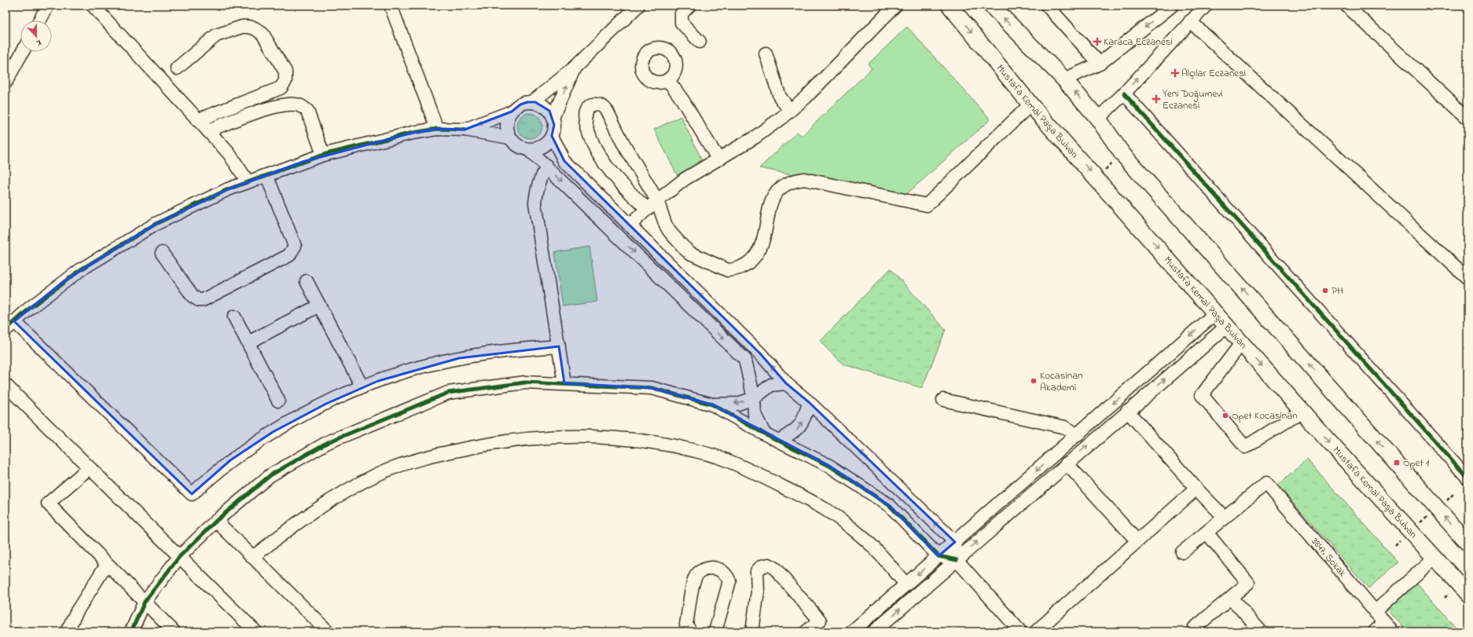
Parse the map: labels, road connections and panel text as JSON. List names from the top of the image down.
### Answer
{
  "streets": {
    "main road": ["Mustafa Kemal Paşa Bulvarı"],
    "street": ["3847. Sokak"]
  },
  "places": {
    "health": ["Karaca Eczanesi", "Alçılar Eczanesi", "Yeni Doğumevi Eczanesi"],
    "other": ["Ptt", "Kocasinan Akademi", "Opet Kocasinan"],
    "transit": ["Opet 1"]
  },
  "north": "bottom"
}
